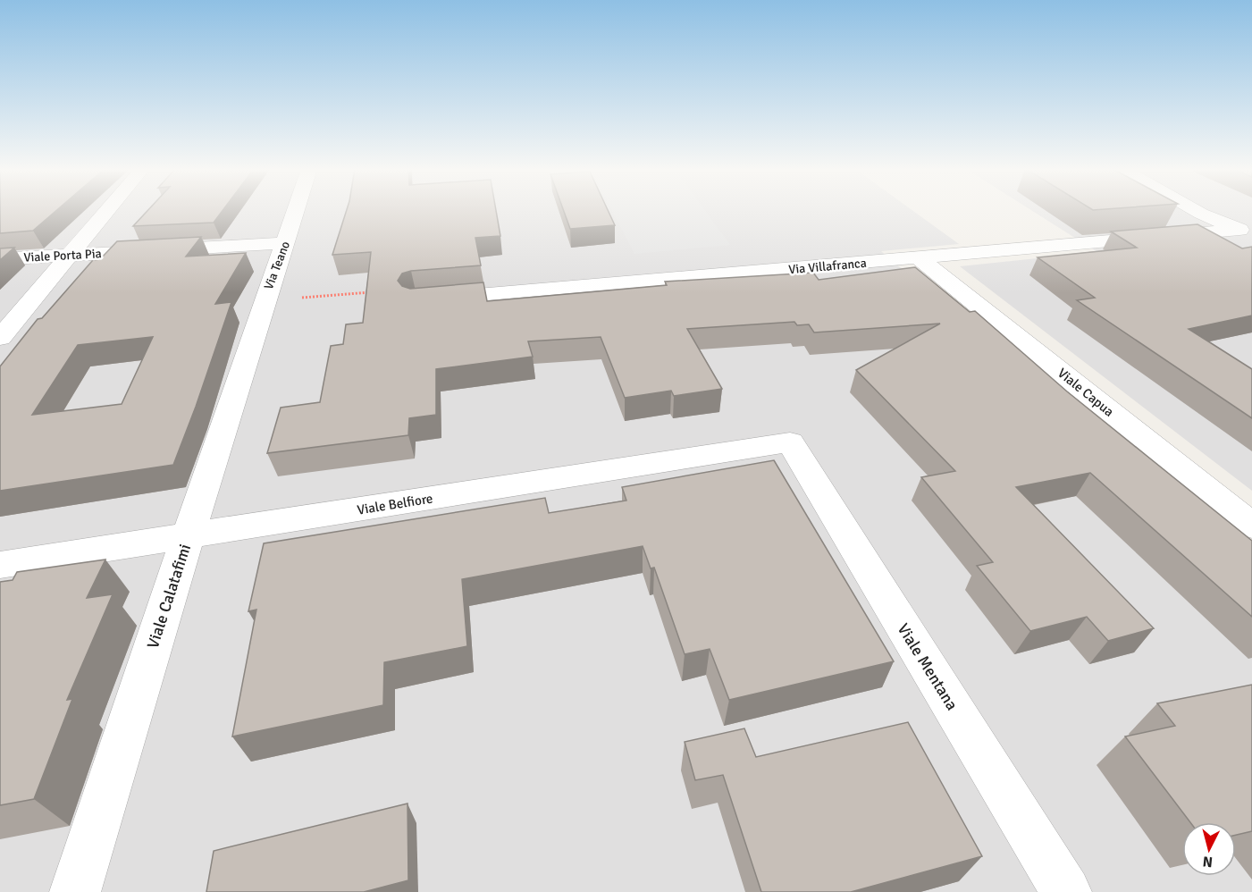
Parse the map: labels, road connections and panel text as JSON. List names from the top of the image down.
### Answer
{
  "streets": {
    "street": [
      "Viale Porta Pia",
      "Via Teano",
      "Via Villafranca",
      "Viale Capua",
      "Viale Belfiore",
      "Viale Calatafimi",
      "Viale Mentana"
    ]
  },
  "crossings": [
    ["Viale Porta Pia", "Via Teano"],
    ["Via Teano", "Viale Calatafimi"],
    ["Via Villafranca", "Viale Capua"],
    ["Viale Belfiore", "Viale Calatafimi"],
    ["Viale Belfiore", "Viale Mentana"]
  ],
  "north": "bottom"
}
